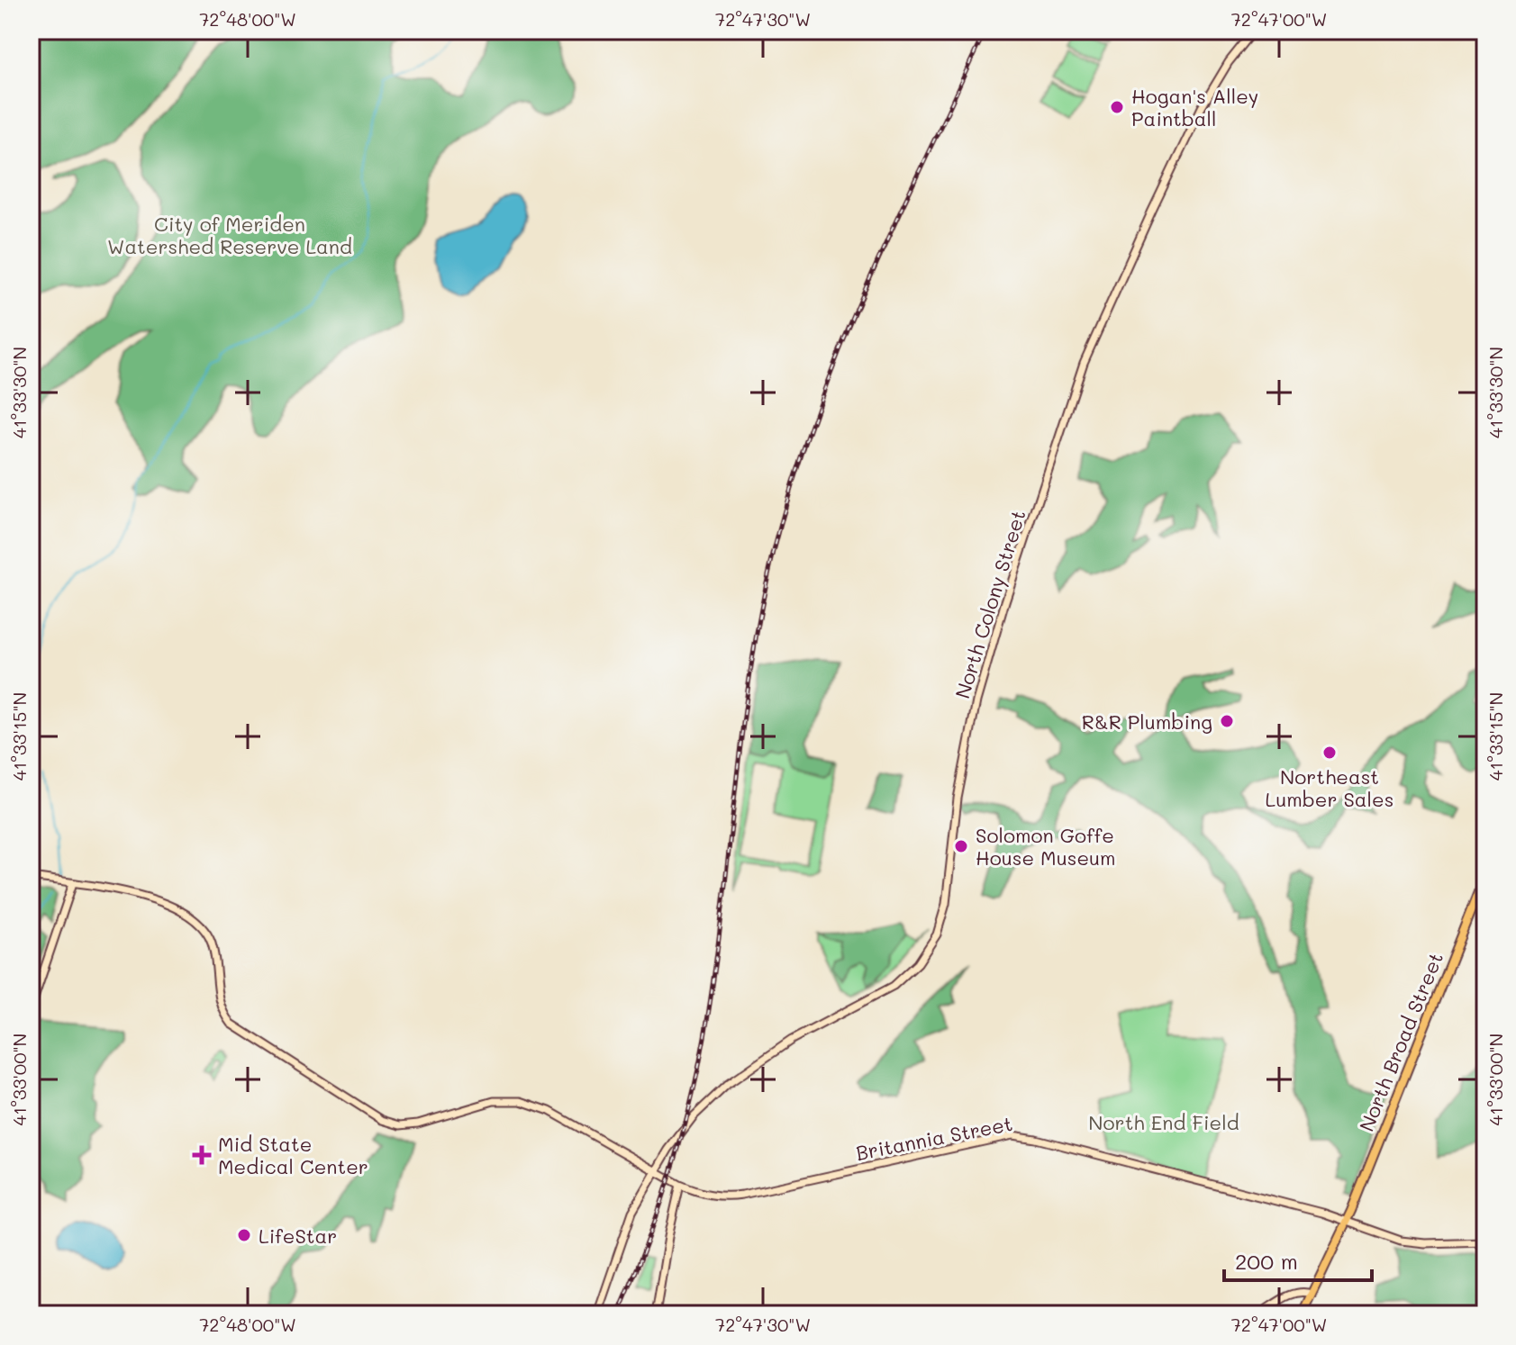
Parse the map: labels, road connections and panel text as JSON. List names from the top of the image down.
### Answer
{
  "streets": {
    "main road": ["North Colony Street", "North Broad Street", "Britannia Street"]
  },
  "crossings": [
    ["North Colony Street", "Britannia Street"],
    ["North Broad Street", "Britannia Street"]
  ],
  "parks": ["City of Meriden Watershed Reserve Land", "North End Field"],
  "places": {
    "other": [
      "Hogan's Alley Paintball",
      "R&R Plumbing",
      "Northeast Lumber Sales",
      "Solomon Goffe House Museum",
      "LifeStar"
    ],
    "health": ["Mid State Medical Center"]
  },
  "scale_bar": "200 m",
  "coordinates": [
    "72°48'00\"W",
    "72°47'30\"W",
    "72°47'00\"W",
    "41°33'30\"N",
    "41°33'15\"N",
    "41°33'00\"N"
  ]
}
